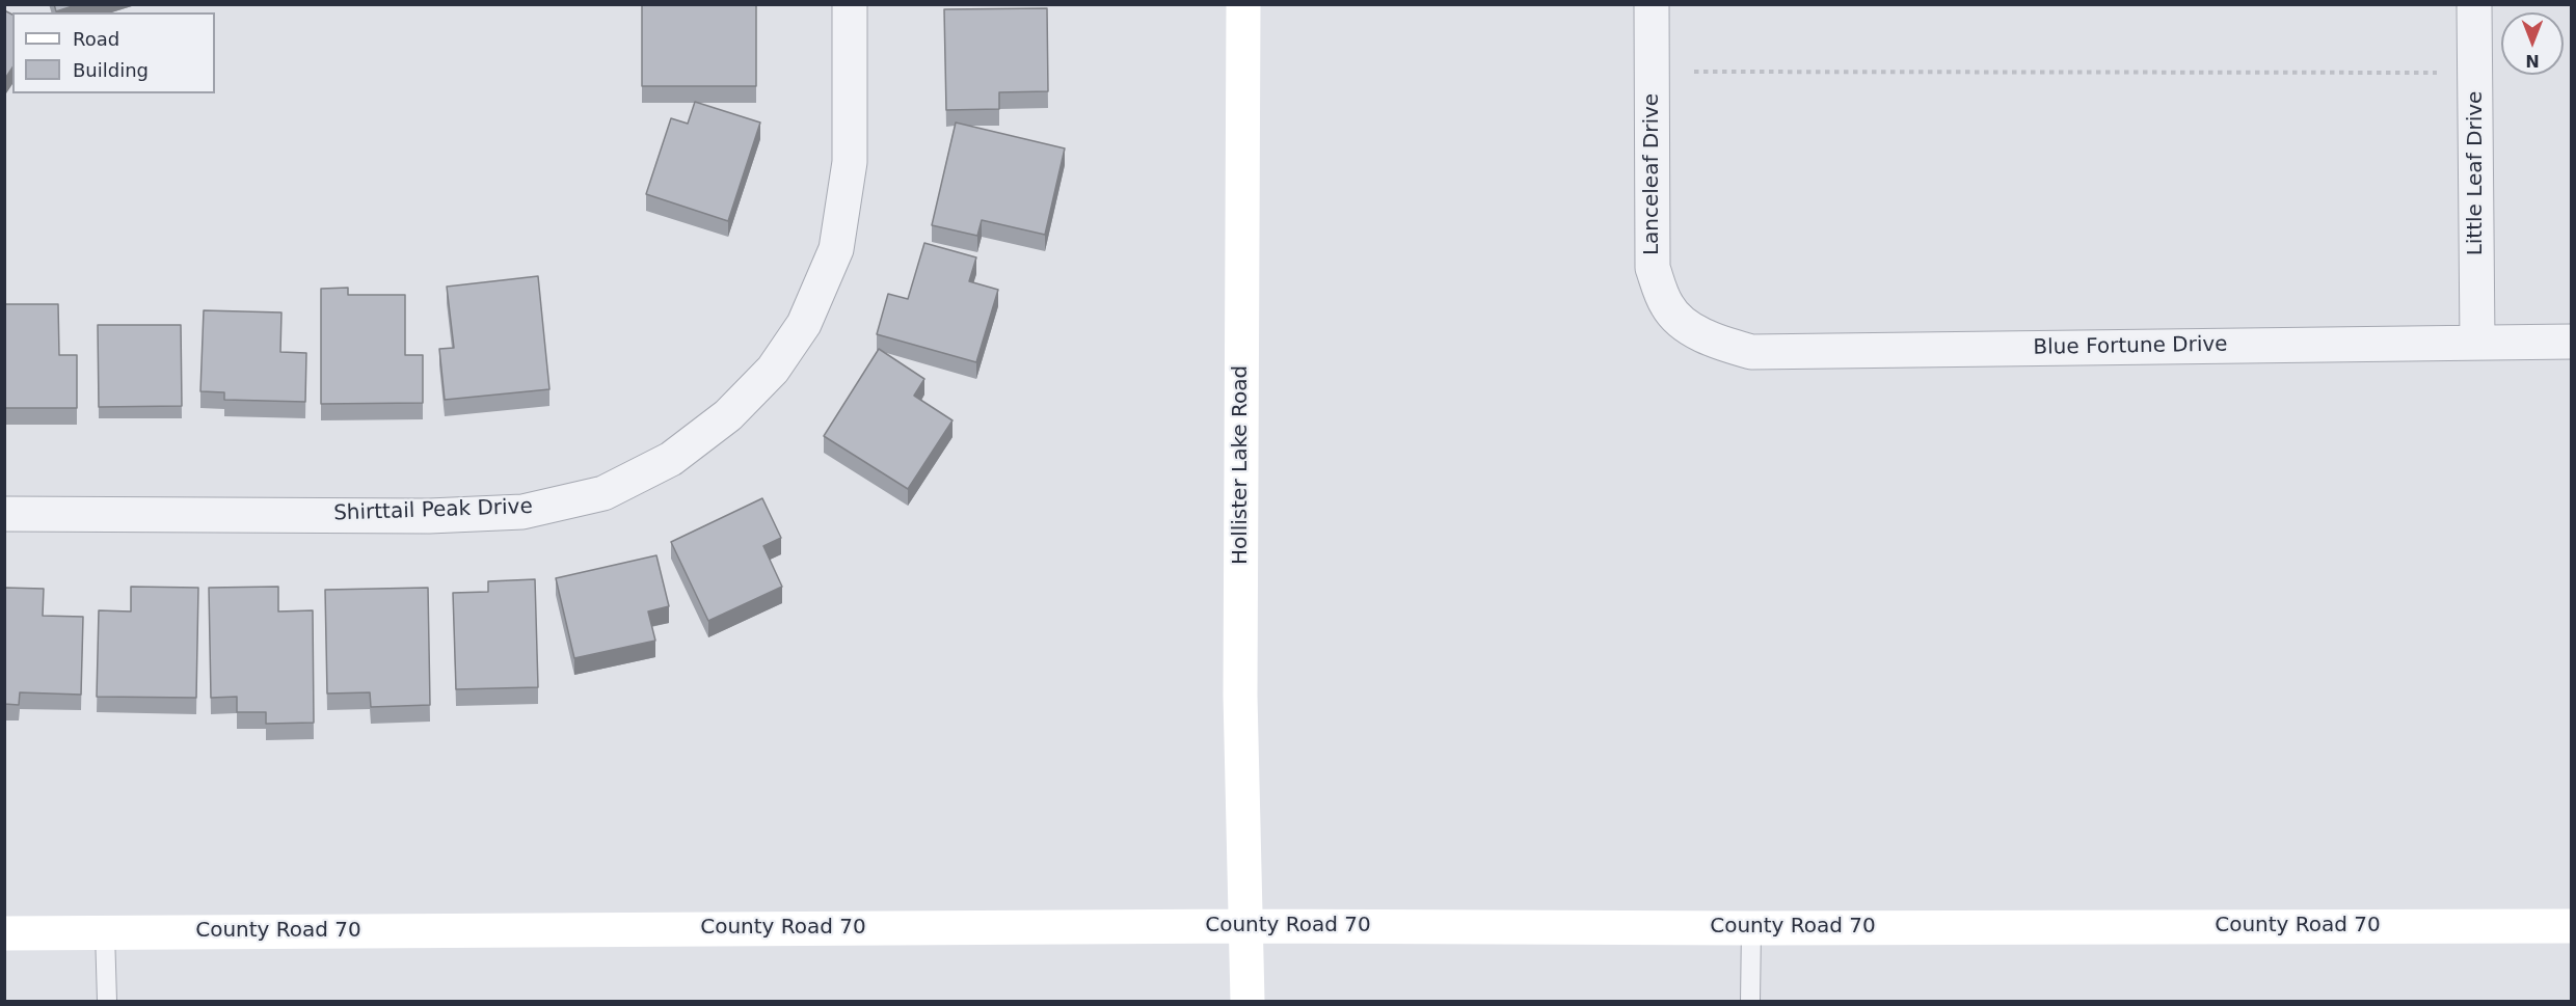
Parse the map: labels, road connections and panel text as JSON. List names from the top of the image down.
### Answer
{
  "streets": {
    "street": [
      "Little Leaf Drive",
      "Lanceleaf Drive",
      "Blue Fortune Drive",
      "Hollister Lake Road",
      "Shirttail Peak Drive",
      "County Road 70"
    ]
  },
  "crossings": [
    ["Little Leaf Drive", "Blue Fortune Drive"],
    ["Lanceleaf Drive", "Blue Fortune Drive"],
    ["Hollister Lake Road", "County Road 70"]
  ],
  "legend": ["Road", "Building"],
  "north": "bottom"
}
